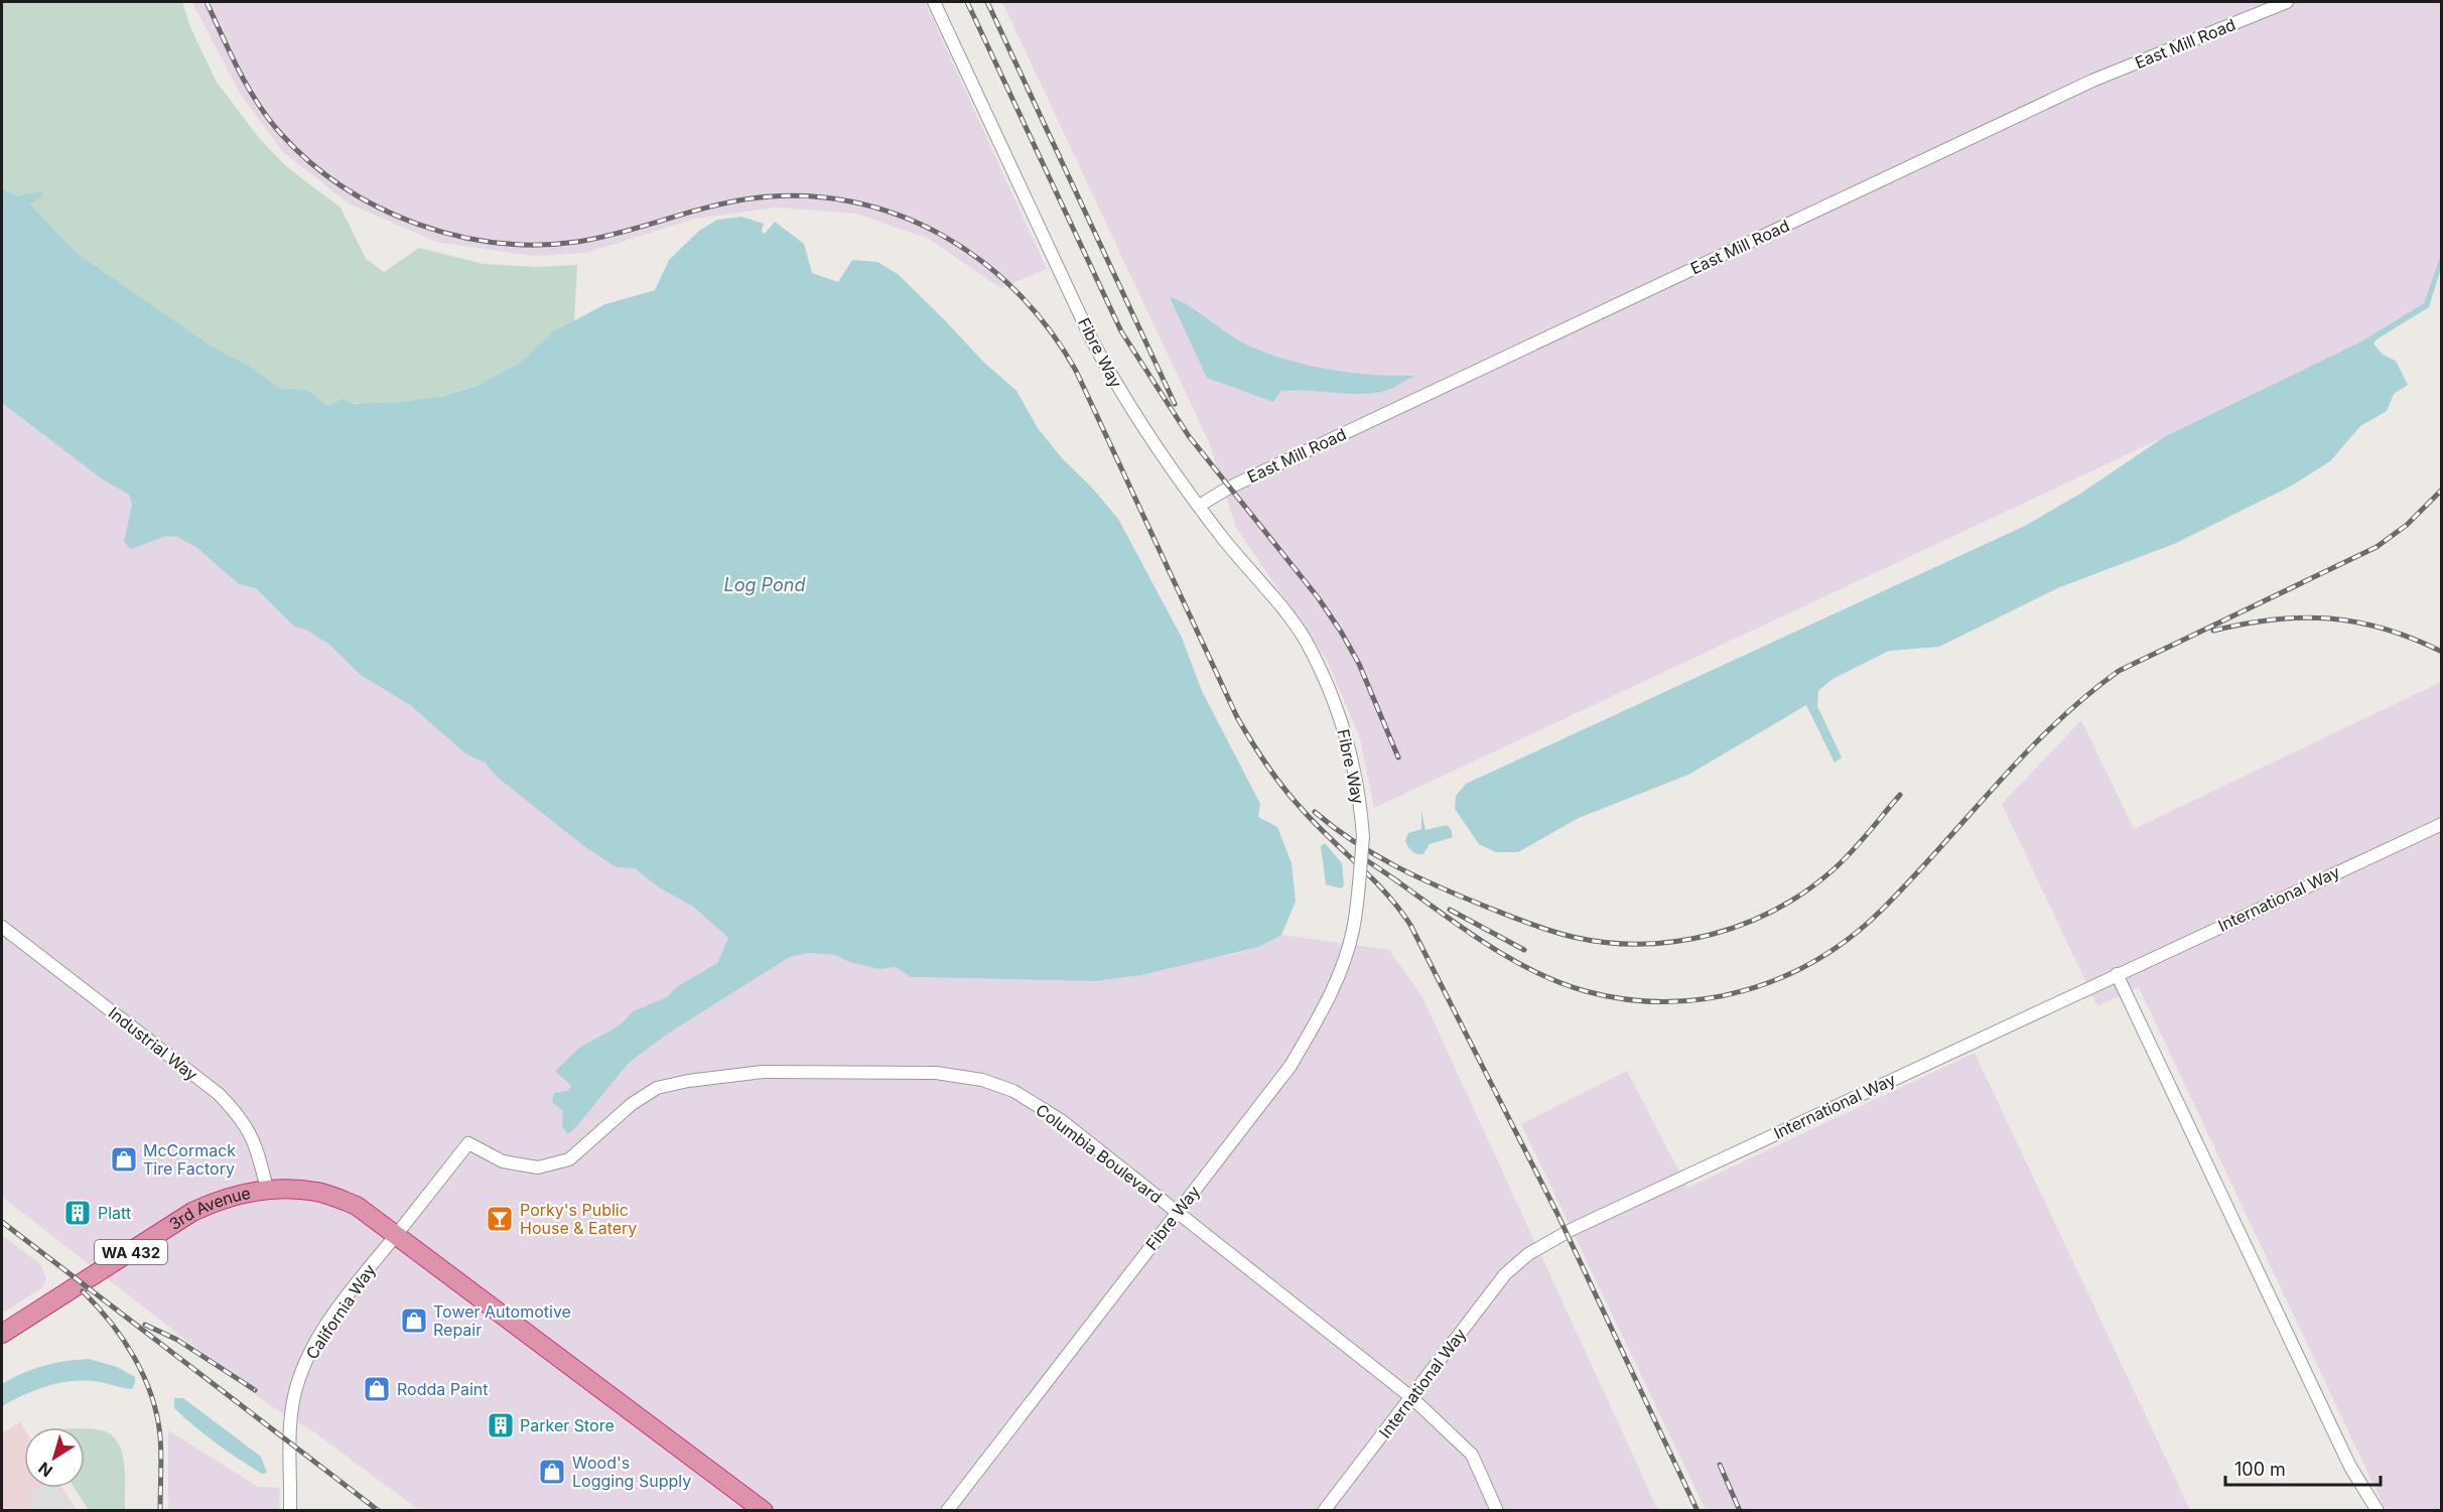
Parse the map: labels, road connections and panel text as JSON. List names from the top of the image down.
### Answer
{
  "streets": {
    "highway": ["3rd Avenue", "WA 432"],
    "street": [
      "East Mill Road",
      "Fibre Way",
      "International Way",
      "Industrial Way",
      "Columbia Boulevard",
      "California Way"
    ]
  },
  "crossings": [
    ["East Mill Road", "Fibre Way"],
    ["Fibre Way", "Columbia Boulevard"],
    ["International Way", "Columbia Boulevard"],
    ["Industrial Way", "3rd Avenue"],
    ["Industrial Way", "WA 432"],
    ["Columbia Boulevard", "California Way"],
    ["3rd Avenue", "WA 432"],
    ["WA 432", "California Way"]
  ],
  "water": ["Log Pond"],
  "places": {
    "shop": [
      "McCormack Tire Factory",
      "Tower Automotive Repair",
      "Rodda Paint",
      "Wood's Logging Supply"
    ],
    "building": ["Platt", "Parker Store"],
    "bar": ["Porky's Public House & Eatery"]
  },
  "scale_bar": "100 m",
  "north": "bottom left"
}
